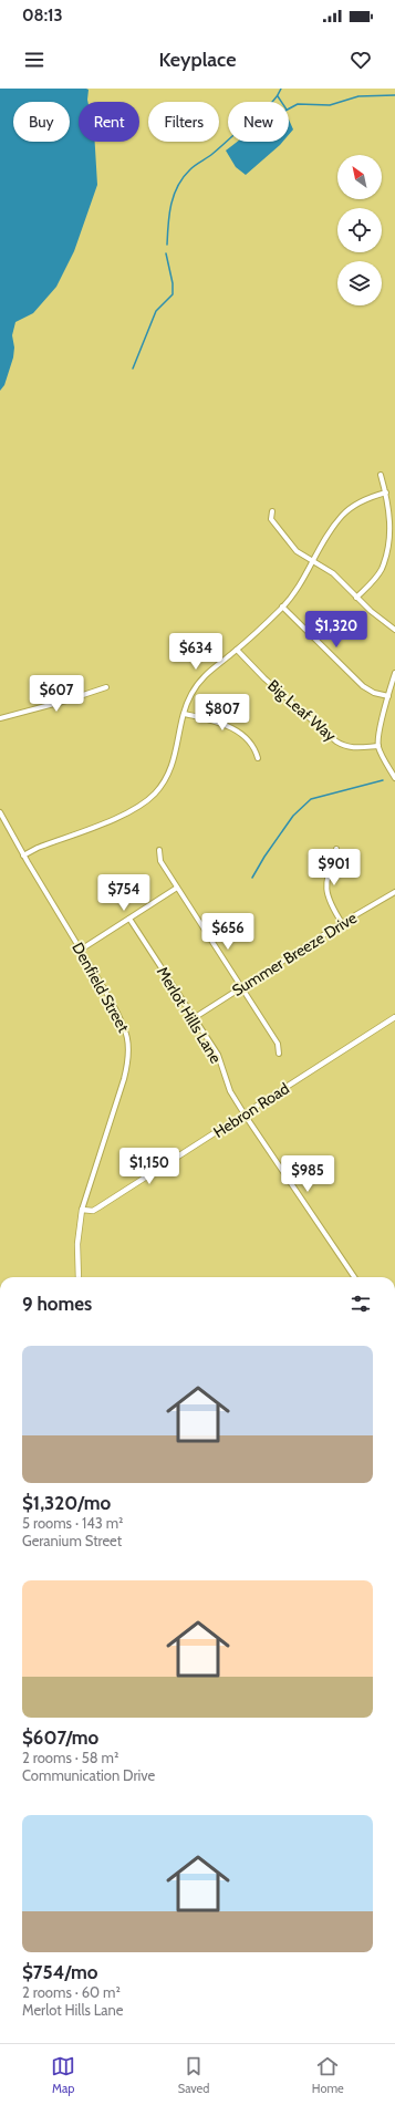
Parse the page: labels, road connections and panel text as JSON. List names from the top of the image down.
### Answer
{
  "streets": {
    "street": [
      "Big Leaf Way",
      "Summer Breeze Drive",
      "Denfield Street",
      "Merlot Hills Lane",
      "Hebron Road"
    ]
  },
  "crossings": [
    ["Summer Breeze Drive", "Merlot Hills Lane"],
    ["Denfield Street", "Hebron Road"],
    ["Merlot Hills Lane", "Hebron Road"]
  ],
  "north": "top left",
  "page": {
    "status": "08:13",
    "header": "Keyplace",
    "chip": [
      "Buy",
      "Rent",
      "Filters",
      "New"
    ],
    "price": [
      "$1,320",
      "$634",
      "$607",
      "$807",
      "$901",
      "$754",
      "$656",
      "$1,150",
      "$985"
    ],
    "heading": "9 homes",
    "list": [
      {
        "name": "$1,320/mo",
        "note": "5 rooms · 143 m² · Geranium Street"
      },
      {
        "name": "$607/mo",
        "note": "2 rooms · 58 m² · Communication Drive"
      },
      {
        "name": "$754/mo",
        "note": "2 rooms · 60 m² · Merlot Hills Lane"
      }
    ],
    "tabs": ["Map", "Saved", "Home"]
  }
}
